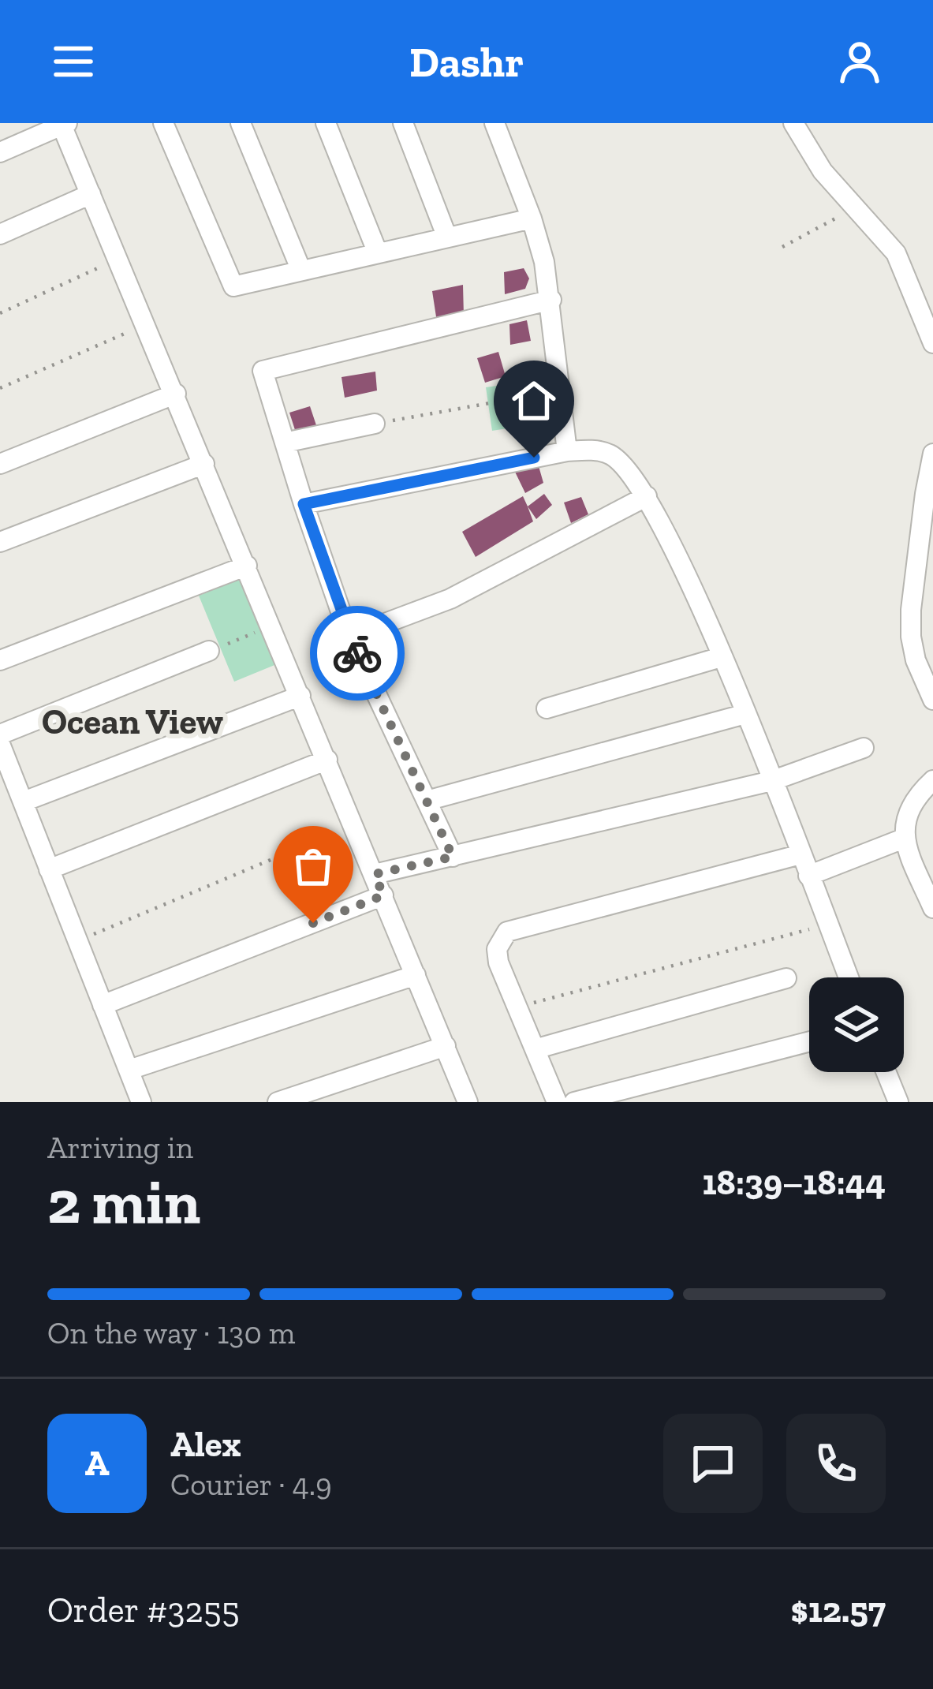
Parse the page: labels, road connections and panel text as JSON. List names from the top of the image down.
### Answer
{
  "districts": ["Ocean View"],
  "page": {
    "header": "Dashr",
    "heading": ["2 min", "Arriving in", "18:39–18:44"],
    "panel": [
      "Alex",
      "Courier · 4.9",
      "Order #3255",
      "$12.57"
    ],
    "bar": "On the way · 130 m",
    "round": "A"
  }
}
